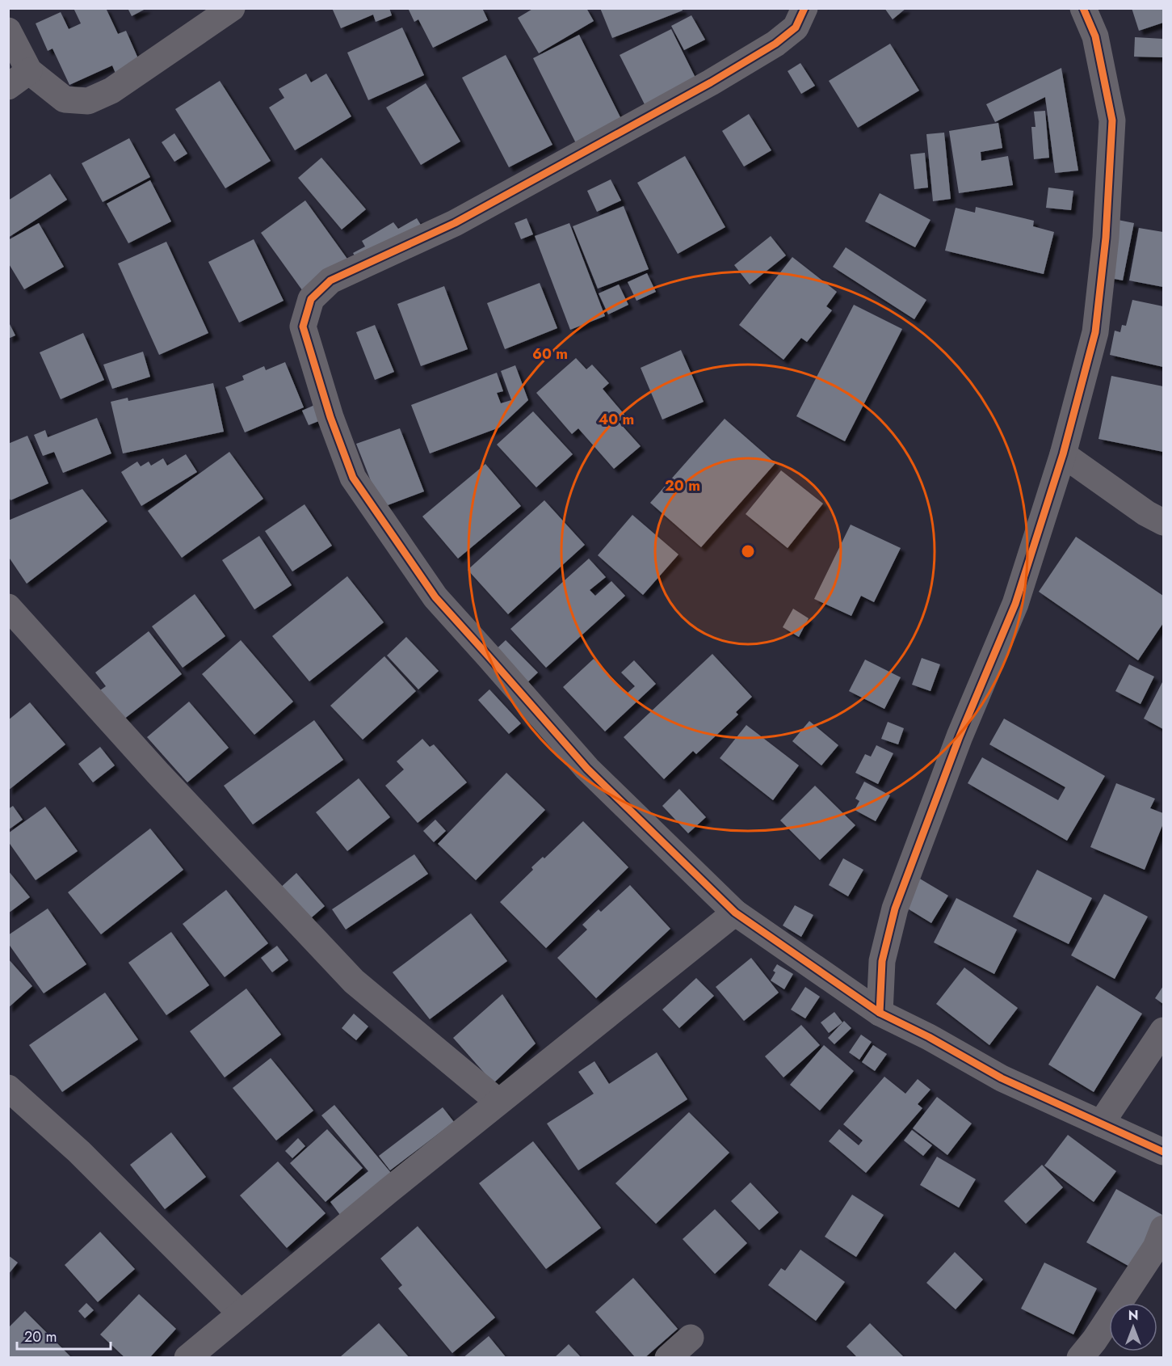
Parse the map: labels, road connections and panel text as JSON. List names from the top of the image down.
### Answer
{
  "scale_bar": "20 m",
  "north": "top",
  "rings": ["60 m", "40 m", "20 m"]
}
